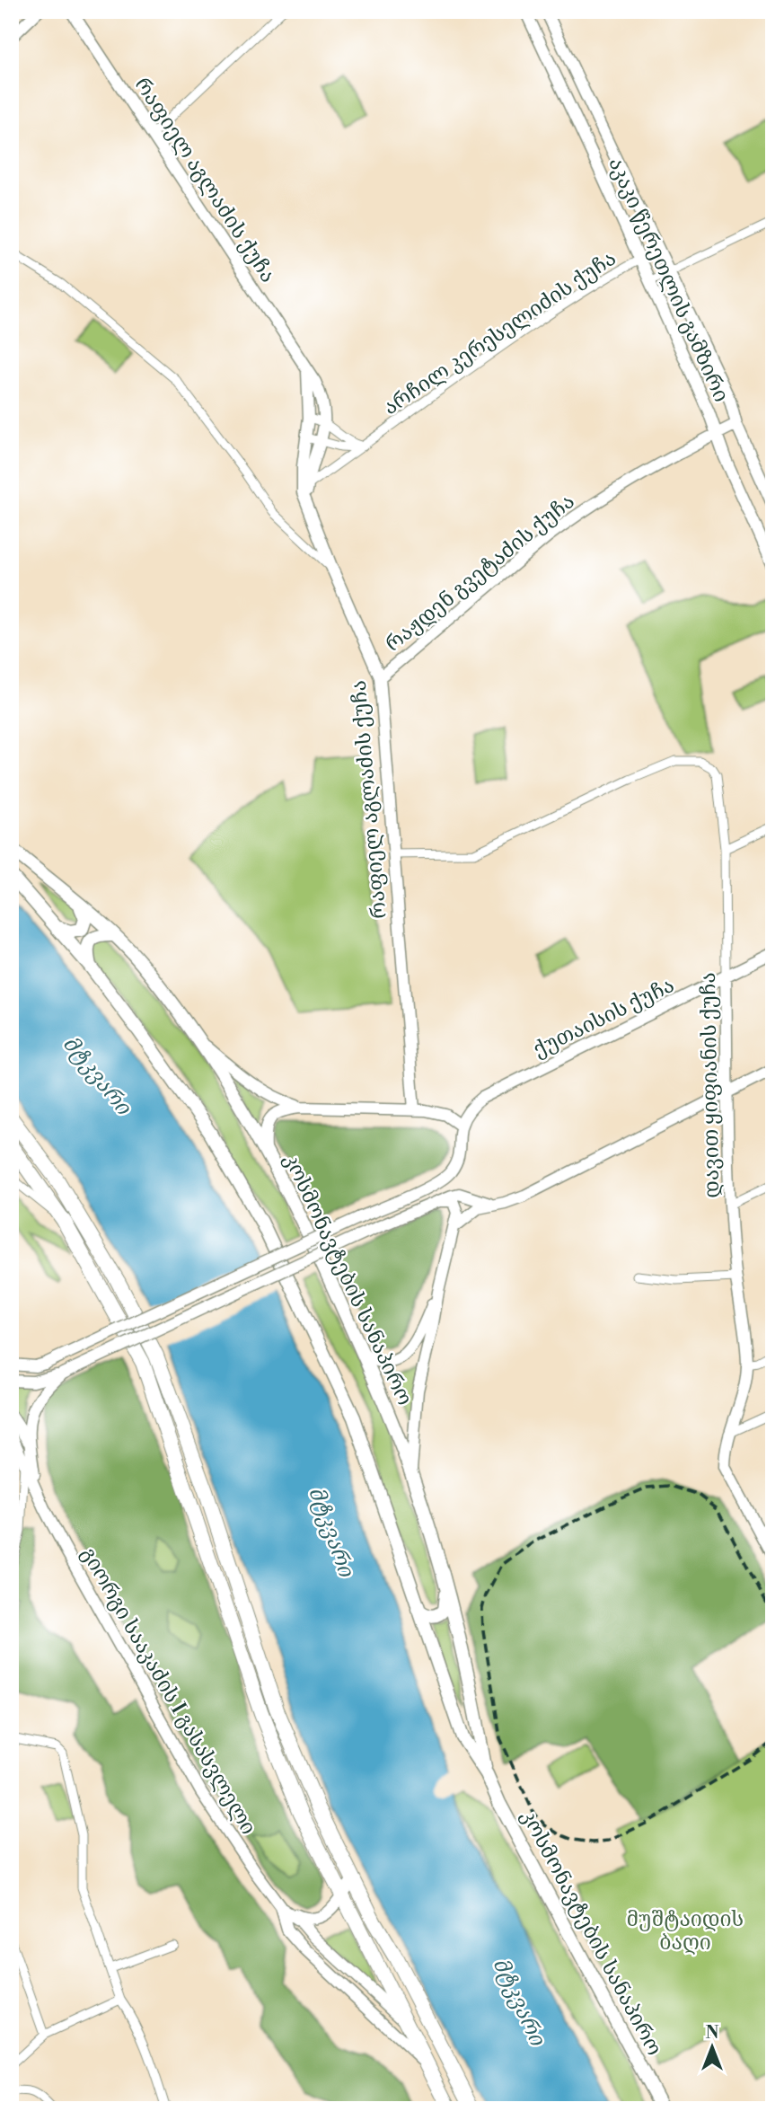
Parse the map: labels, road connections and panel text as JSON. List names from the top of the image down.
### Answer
{
  "streets": {
    "main road": [
      "რაფიელ აგლაძის ქუჩა",
      "აკაკი წერეთლის გამზირი",
      "რაჟდენ გვეტაძის ქუჩა",
      "ქუთაისის ქუჩა",
      "დავით ყიფიანის ქუჩა",
      "კოსმონავტების სანაპირო",
      "გიორგი სააკაძის I გასასვლელი"
    ],
    "street": ["არჩილ კერესელიძის ქუჩა"]
  },
  "crossings": [
    ["რაფიელ აგლაძის ქუჩა", "არჩილ კერესელიძის ქუჩა"],
    ["რაფიელ აგლაძის ქუჩა", "რაჟდენ გვეტაძის ქუჩა"],
    ["რაფიელ აგლაძის ქუჩა", "დავით ყიფიანის ქუჩა"],
    ["აკაკი წერეთლის გამზირი", "არჩილ კერესელიძის ქუჩა"],
    ["აკაკი წერეთლის გამზირი", "რაჟდენ გვეტაძის ქუჩა"],
    ["ქუთაისის ქუჩა", "დავით ყიფიანის ქუჩა"]
  ],
  "water": ["მტკვარი"],
  "parks": ["მუშტაიდის ბაღი"],
  "north": "top"
}
